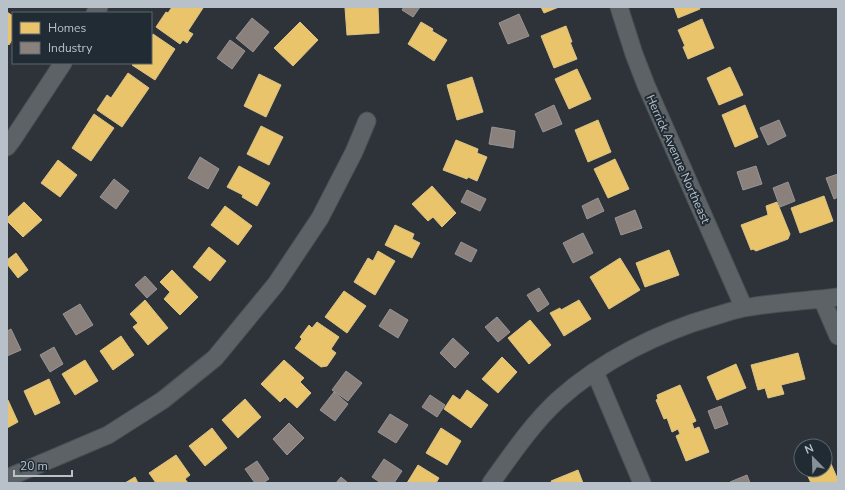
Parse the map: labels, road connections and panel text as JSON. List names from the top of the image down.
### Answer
{
  "streets": {
    "street": ["Herrick Avenue Northeast"]
  },
  "legend": ["Homes", "Industry"],
  "scale_bar": "20 m",
  "north": "top left"
}
